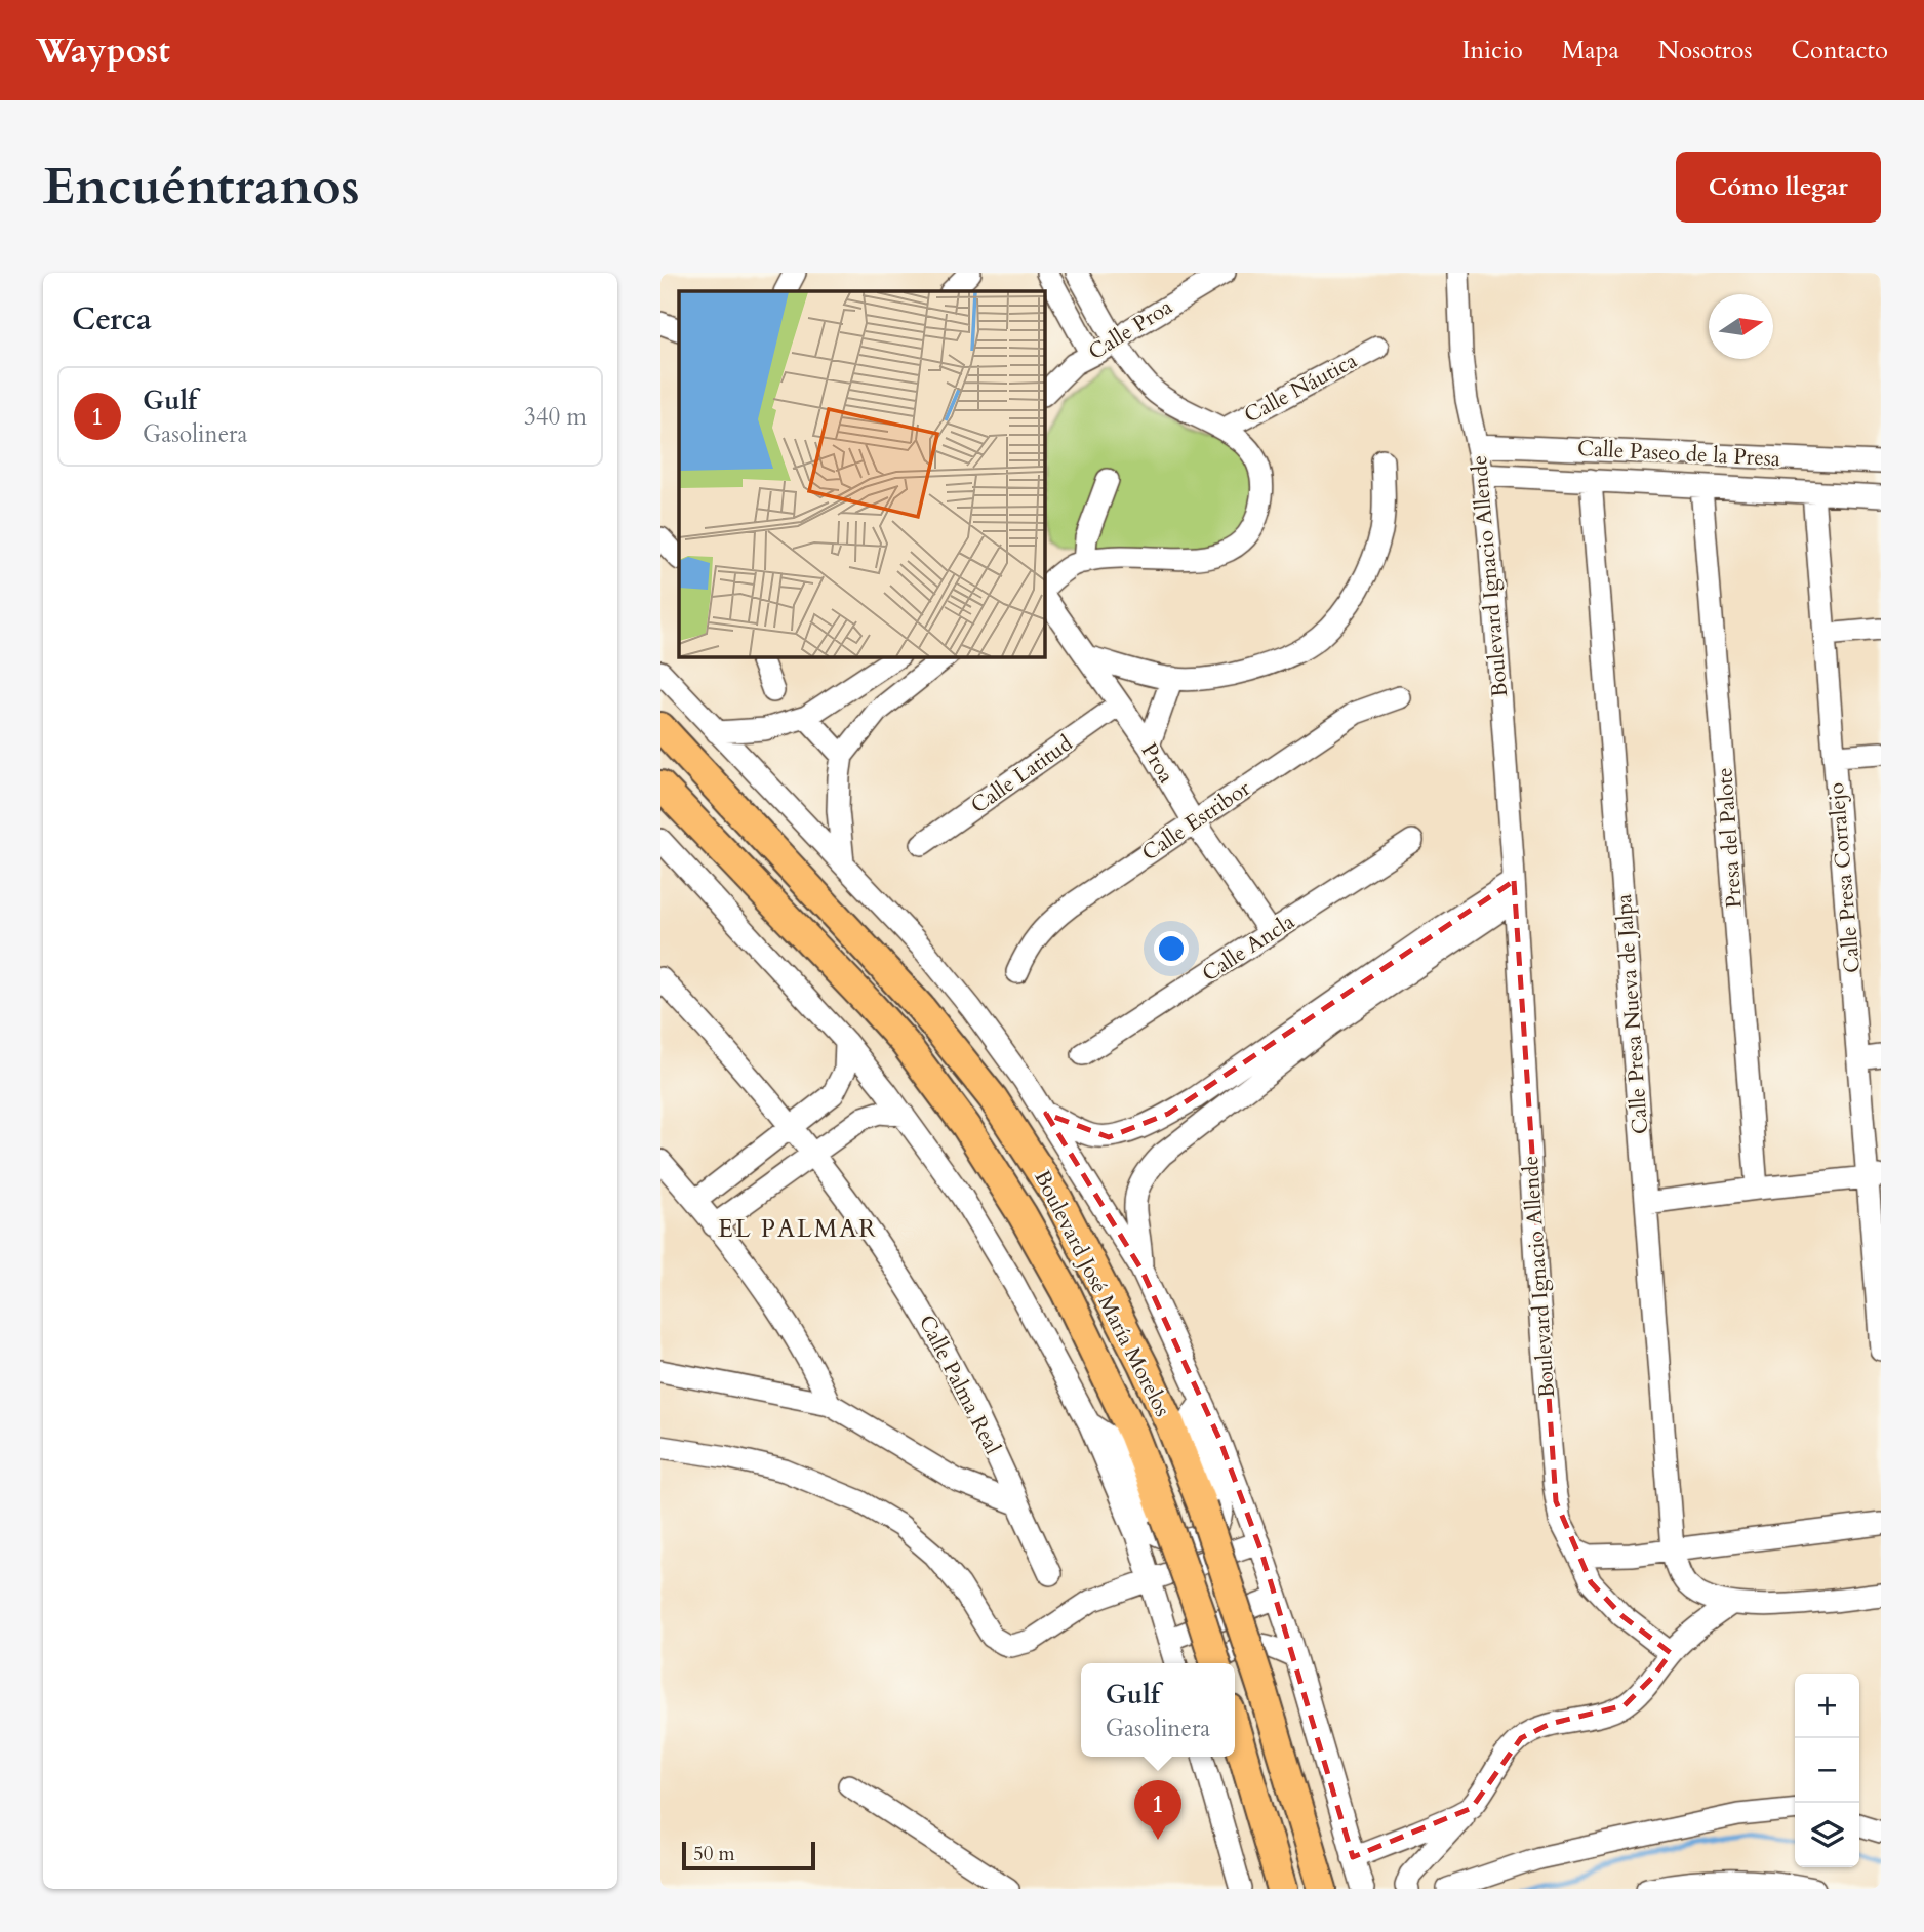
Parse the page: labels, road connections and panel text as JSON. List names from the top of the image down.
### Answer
{
  "streets": {
    "main road": ["Boulevard José María Morelos"],
    "street": [
      "Calle Proa",
      "Calle Náutica",
      "Calle Paseo de la Presa",
      "Boulevard Ignacio Allende",
      "Proa",
      "Calle Latitud",
      "Calle Estribor",
      "Presa del Palote",
      "Calle Presa Corralejo",
      "Calle Ancla",
      "Calle Presa Nueva de Jalpa",
      "Calle Palma Real"
    ]
  },
  "crossings": [
    ["Calle Paseo de la Presa", "Boulevard Ignacio Allende"],
    ["Calle Paseo de la Presa", "Presa del Palote"],
    ["Calle Paseo de la Presa", "Calle Presa Corralejo"],
    ["Calle Paseo de la Presa", "Calle Presa Nueva de Jalpa"],
    ["Proa", "Calle Latitud"],
    ["Proa", "Calle Estribor"],
    ["Proa", "Calle Ancla"]
  ],
  "districts": ["EL PALMAR"],
  "scale_bar": "50 m",
  "north": "right",
  "page": {
    "header": "Waypost",
    "nav": [
      "Inicio",
      "Mapa",
      "Nosotros",
      "Contacto"
    ],
    "buttons": "Cómo llegar",
    "title": "Encuéntranos",
    "heading": "Cerca",
    "list": [
      {
        "mark": "1",
        "name": "Gulf",
        "note": "Gasolinera",
        "value": "340 m"
      }
    ],
    "popup": ["Gulf", "Gasolinera"],
    "map_buttons": ["+", "−"],
    "pins": "1",
    "scale": "50 m"
  }
}
